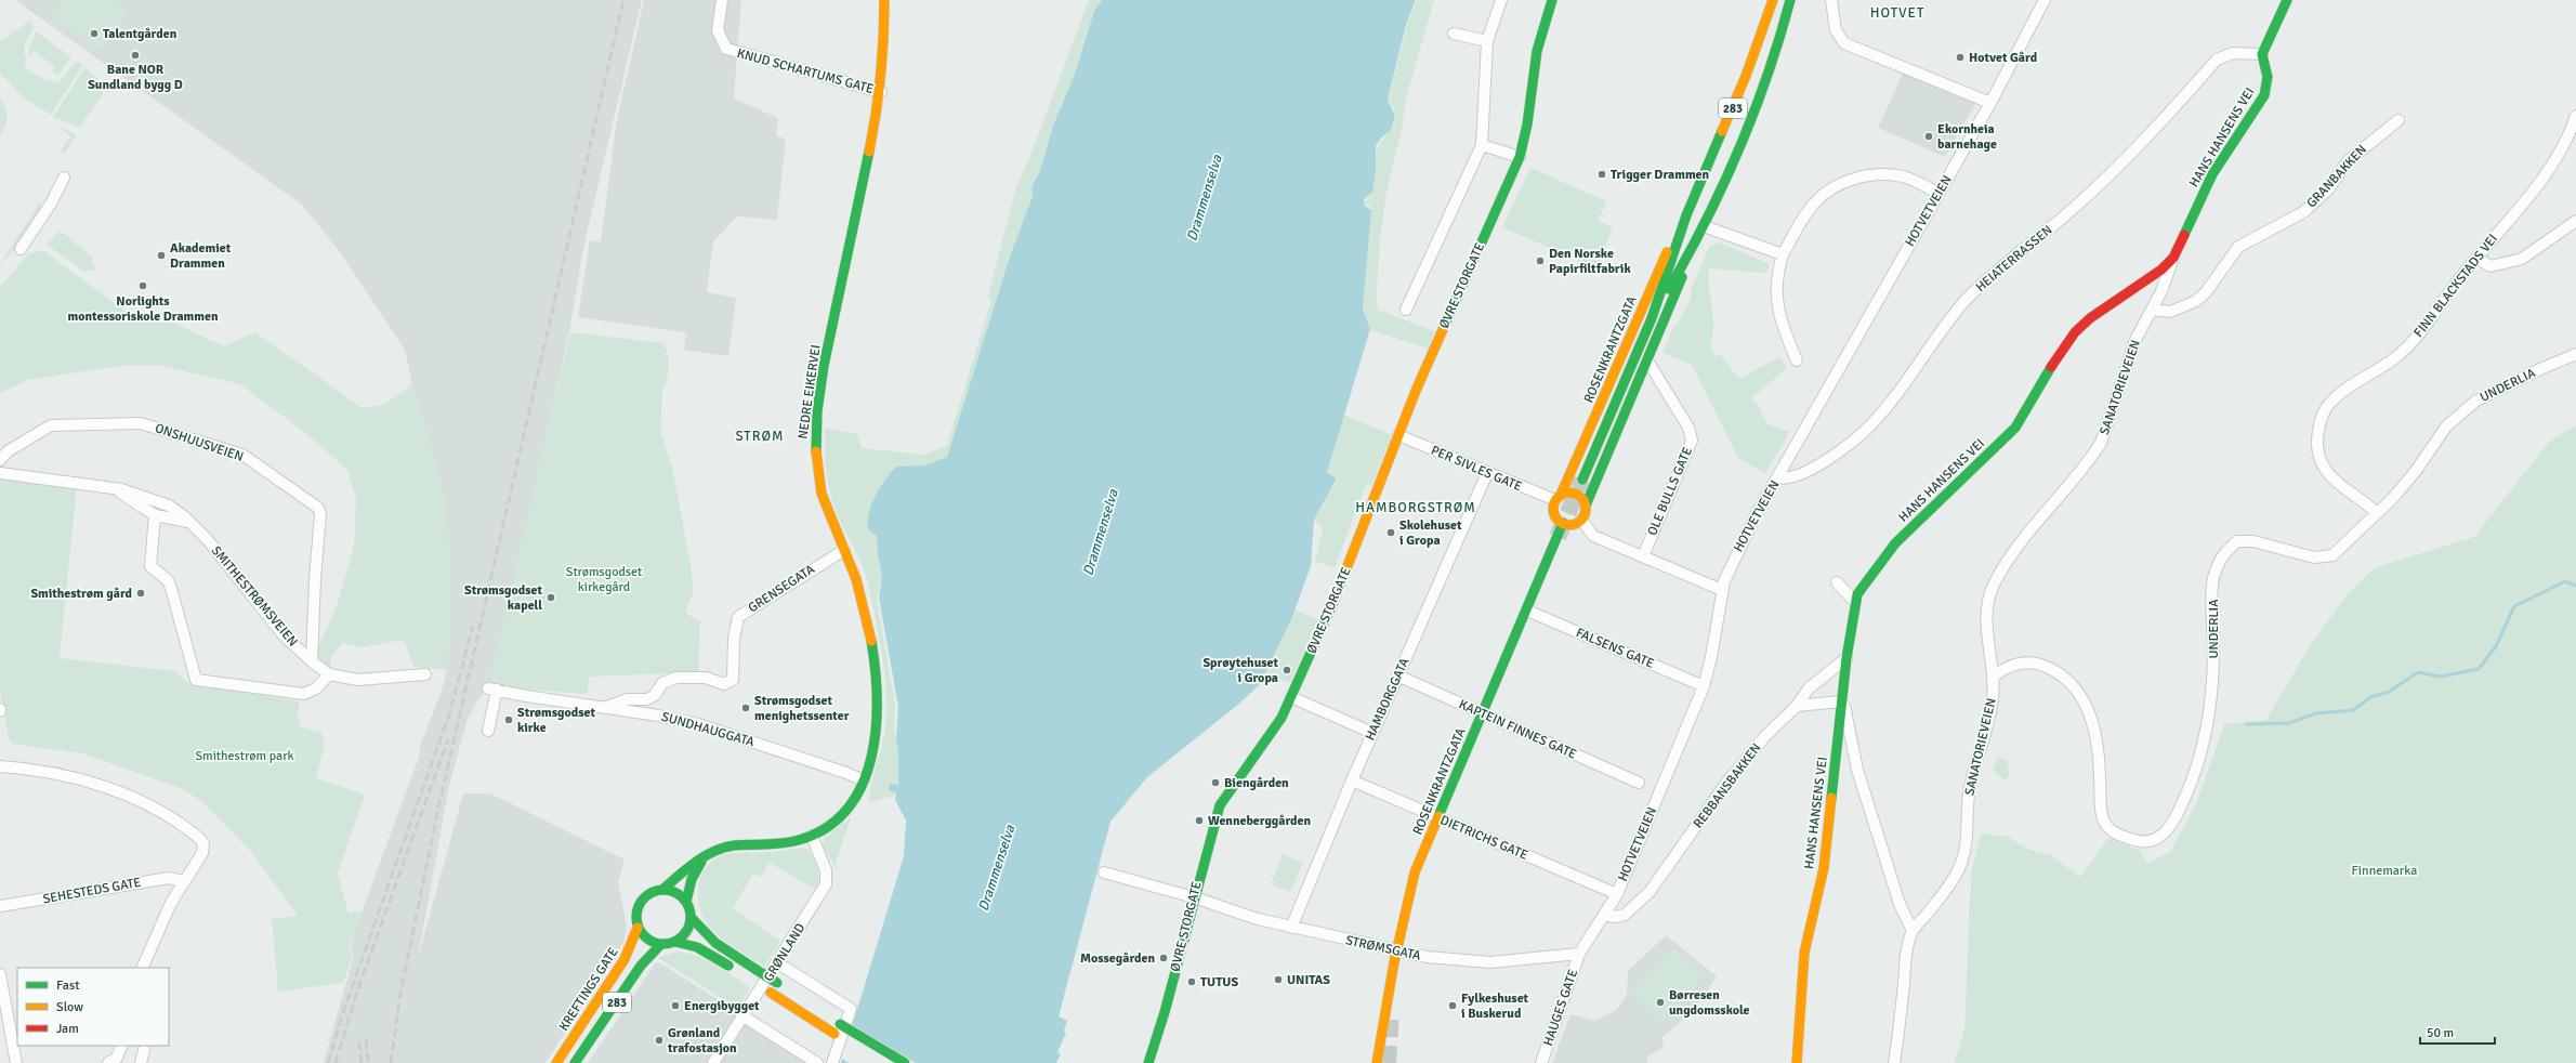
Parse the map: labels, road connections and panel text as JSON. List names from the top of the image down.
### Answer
{
  "streets": {
    "main road": [
      "283",
      "HANS HANSENS VEI",
      "ØVRE STORGATE",
      "ROSENKRANTZGATA",
      "NEDRE EIKERVEI",
      "KREFTINGS GATE"
    ],
    "street": [
      "KNUD SCHARTUMS GATE",
      "GRANBAKKEN",
      "HOTVETVEIEN",
      "HEIATERRASSEN",
      "FINN BLACKSTADS VEI",
      "UNDERLIA",
      "SANATORIEVEIEN",
      "ONSHUUSVEIEN",
      "PER SIVLES GATE",
      "OLE BULLS GATE",
      "GRENSEGATA",
      "SMITHESTRØMSVEIEN",
      "FALSENS GATE",
      "HAMBORGGATA",
      "SUNDHAUGGATA",
      "KAPTEIN FINNES GATE",
      "REBBANSBAKKEN",
      "DIETRICHS GATE",
      "SEHESTEDS GATE",
      "STRØMSGATA",
      "GRØNLAND",
      "HAUGES GATE"
    ]
  },
  "crossings": [
    ["KNUD SCHARTUMS GATE", "NEDRE EIKERVEI"],
    ["283", "KREFTINGS GATE"],
    ["HANS HANSENS VEI", "HEIATERRASSEN"],
    ["HANS HANSENS VEI", "SANATORIEVEIEN"],
    ["HANS HANSENS VEI", "REBBANSBAKKEN"],
    ["GRANBAKKEN", "SANATORIEVEIEN"],
    ["HOTVETVEIEN", "HEIATERRASSEN"],
    ["HOTVETVEIEN", "FALSENS GATE"],
    ["HOTVETVEIEN", "REBBANSBAKKEN"],
    ["HOTVETVEIEN", "DIETRICHS GATE"],
    ["HOTVETVEIEN", "STRØMSGATA"],
    ["HOTVETVEIEN", "HAUGES GATE"],
    ["ØVRE STORGATE", "PER SIVLES GATE"],
    ["ØVRE STORGATE", "STRØMSGATA"],
    ["FINN BLACKSTADS VEI", "UNDERLIA"],
    ["ROSENKRANTZGATA", "PER SIVLES GATE"],
    ["ROSENKRANTZGATA", "OLE BULLS GATE"],
    ["ROSENKRANTZGATA", "FALSENS GATE"],
    ["ROSENKRANTZGATA", "KAPTEIN FINNES GATE"],
    ["ROSENKRANTZGATA", "DIETRICHS GATE"],
    ["ROSENKRANTZGATA", "STRØMSGATA"],
    ["UNDERLIA", "SANATORIEVEIEN"],
    ["NEDRE EIKERVEI", "GRENSEGATA"],
    ["NEDRE EIKERVEI", "SUNDHAUGGATA"],
    ["ONSHUUSVEIEN", "SMITHESTRØMSVEIEN"],
    ["PER SIVLES GATE", "HAMBORGGATA"],
    ["GRENSEGATA", "SUNDHAUGGATA"],
    ["HAMBORGGATA", "KAPTEIN FINNES GATE"],
    ["HAMBORGGATA", "DIETRICHS GATE"],
    ["HAMBORGGATA", "STRØMSGATA"],
    ["STRØMSGATA", "HAUGES GATE"]
  ],
  "districts": ["HOTVET", "STRØM", "HAMBORGSTRØM"],
  "water": ["Drammenselva"],
  "parks": ["Strømsgodset kirkegård", "Smithestrøm park", "Finnemarka"],
  "places": [
    "Talentgården",
    "Bane NOR Sundland bygg D",
    "Hotvet Gård",
    "Ekornheia barnehage",
    "Trigger Drammen",
    "Akademiet Drammen",
    "Den Norske Papirfiltfabrik",
    "Norlights montessoriskole Drammen",
    "Skolehuset i Gropa",
    "Smithestrøm gård",
    "Strømsgodset kapell",
    "Sprøytehuset i Gropa",
    "Strømsgodset menighetssenter",
    "Strømsgodset kirke",
    "Biengården",
    "Wenneberggården",
    "Mossegården",
    "UNITAS",
    "TUTUS",
    "Børresen ungdomsskole",
    "Energibygget",
    "Fylkeshuset i Buskerud",
    "Grønland trafostasjon"
  ],
  "legend": ["Fast", "Slow", "Jam"],
  "scale_bar": "50 m"
}
